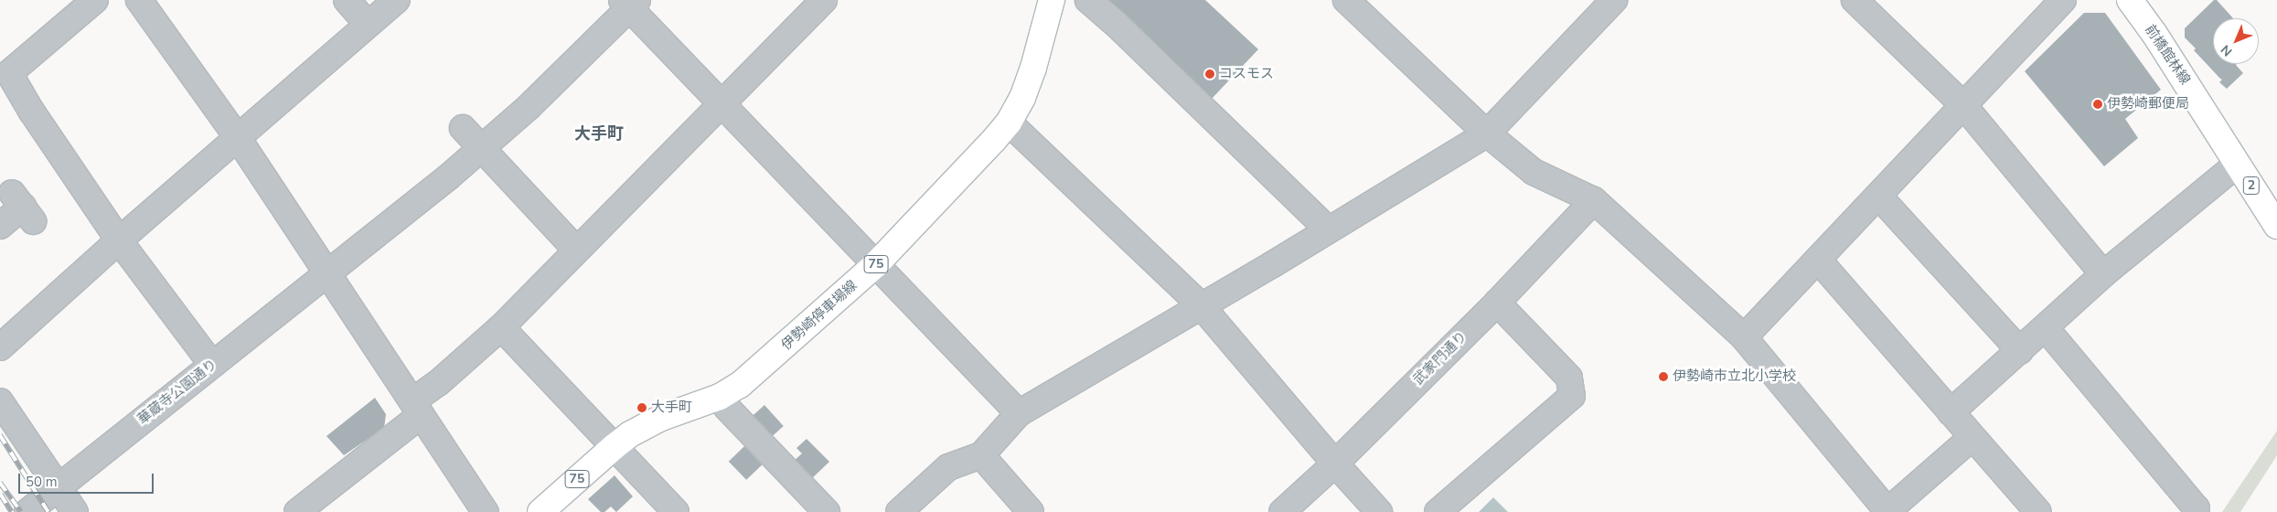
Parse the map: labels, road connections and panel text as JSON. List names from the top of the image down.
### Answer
{
  "streets": {
    "main road": [
      "前橋館林線",
      "2",
      "75",
      "伊勢崎停車場線"
    ],
    "street": ["武家門通り", "華蔵寺公園通り"]
  },
  "districts": ["大手町"],
  "places": [
    "コスモス",
    "伊勢崎郵便局",
    "伊勢崎市立北小学校",
    "大手町"
  ],
  "scale_bar": "50 m",
  "north": "bottom left"
}
